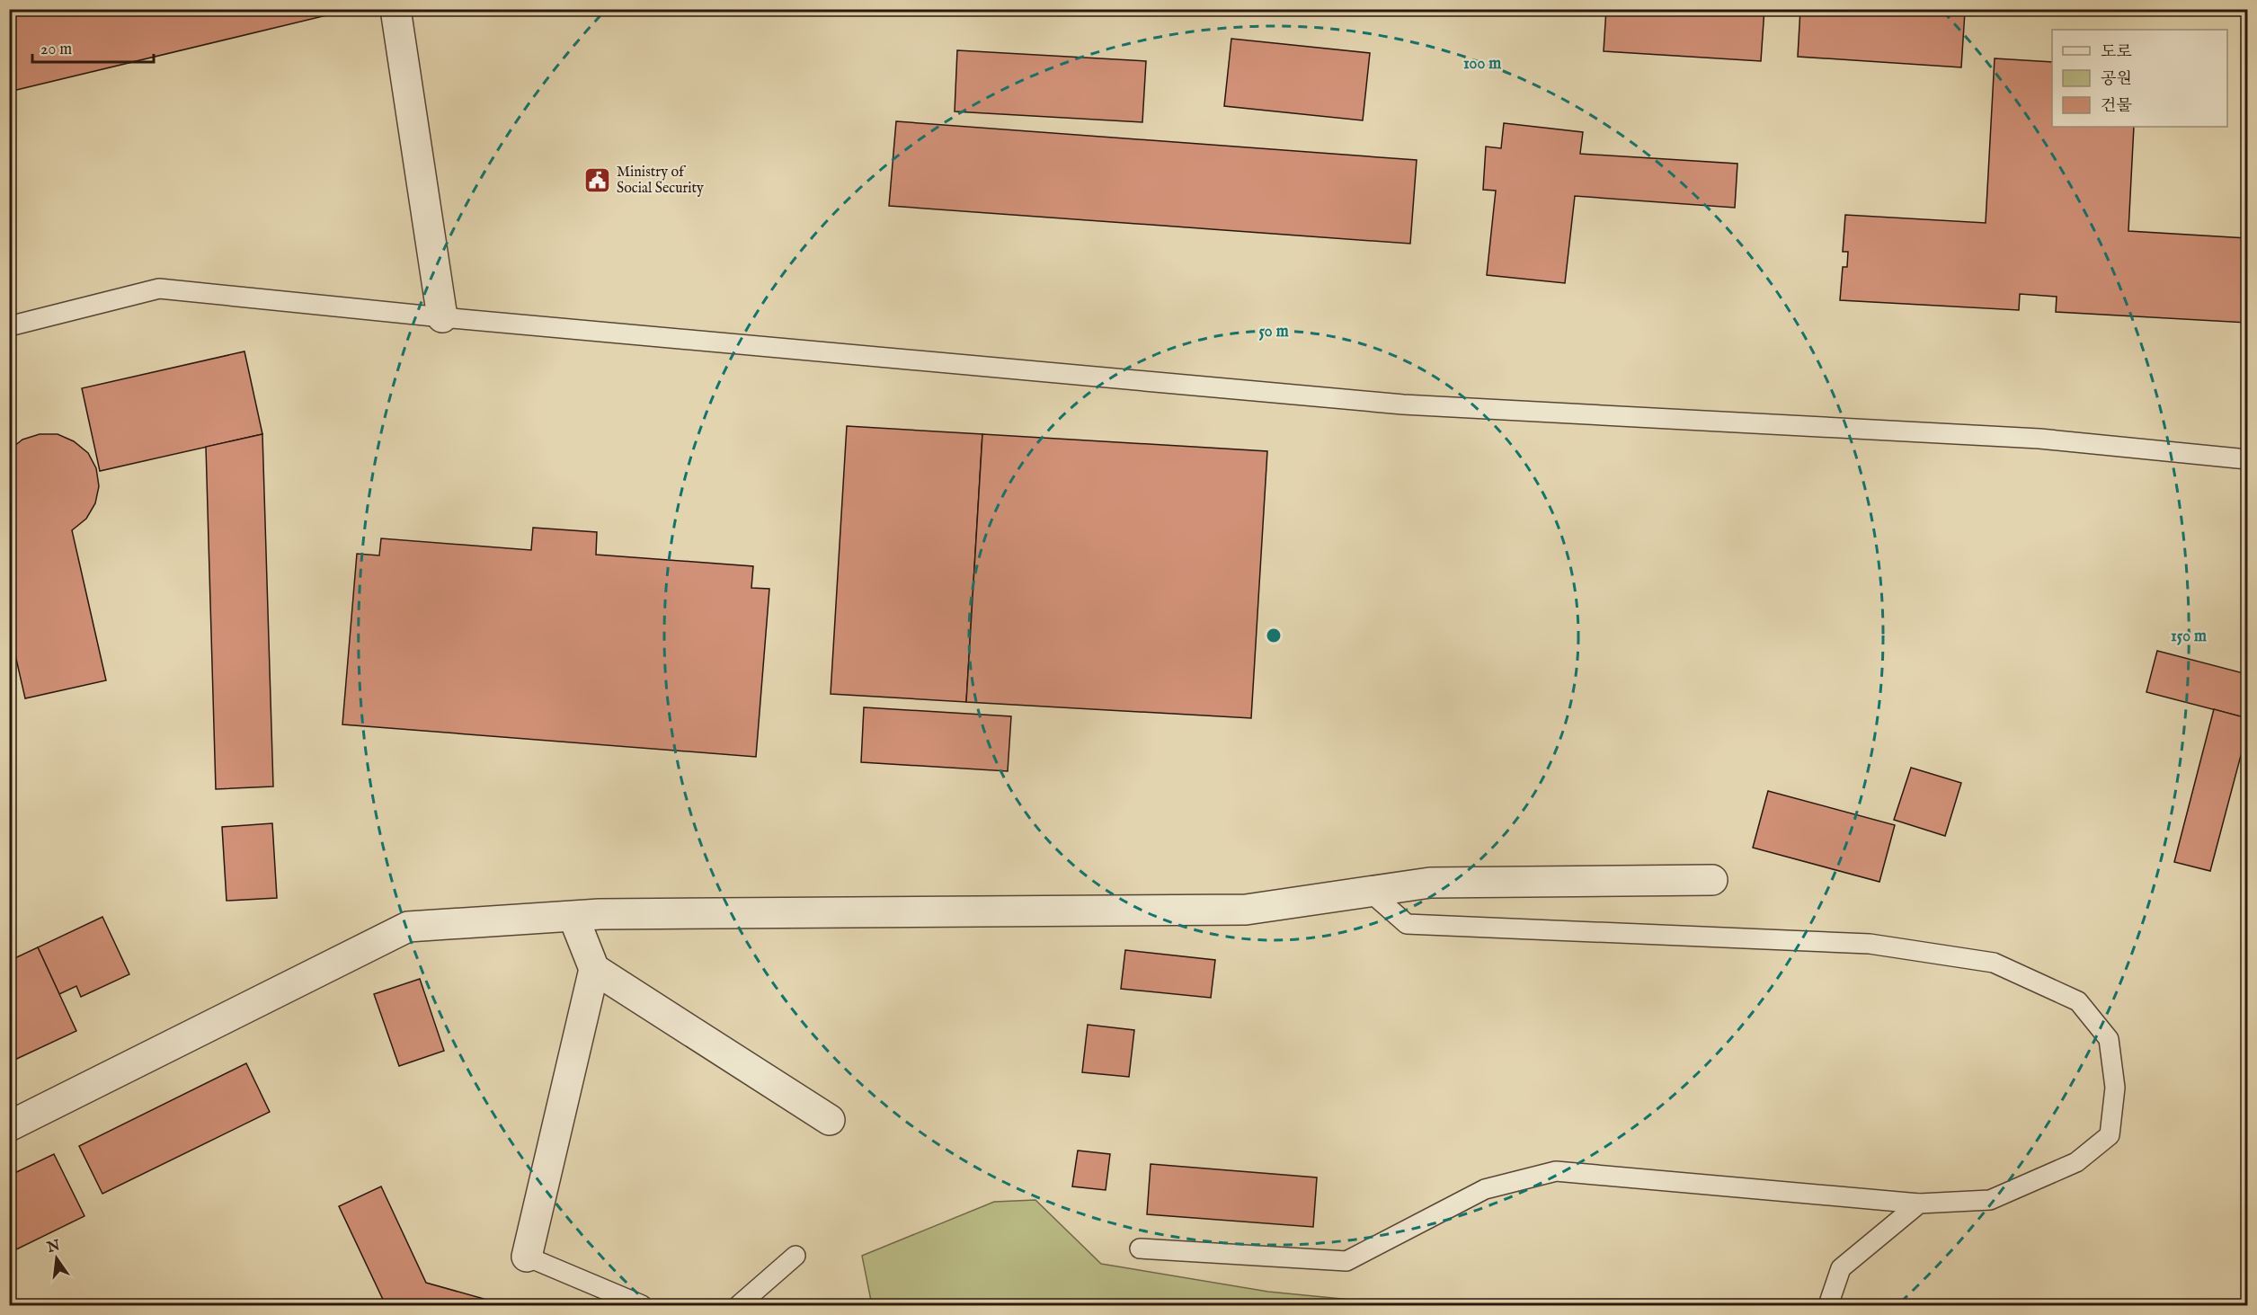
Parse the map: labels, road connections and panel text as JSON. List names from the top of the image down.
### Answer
{
  "places": {
    "public building": ["Ministry of Social Security"]
  },
  "legend": ["도로", "공원", "건물"],
  "scale_bar": "20 m",
  "north": "top",
  "rings": ["100 m", "50 m", "150 m"]
}
